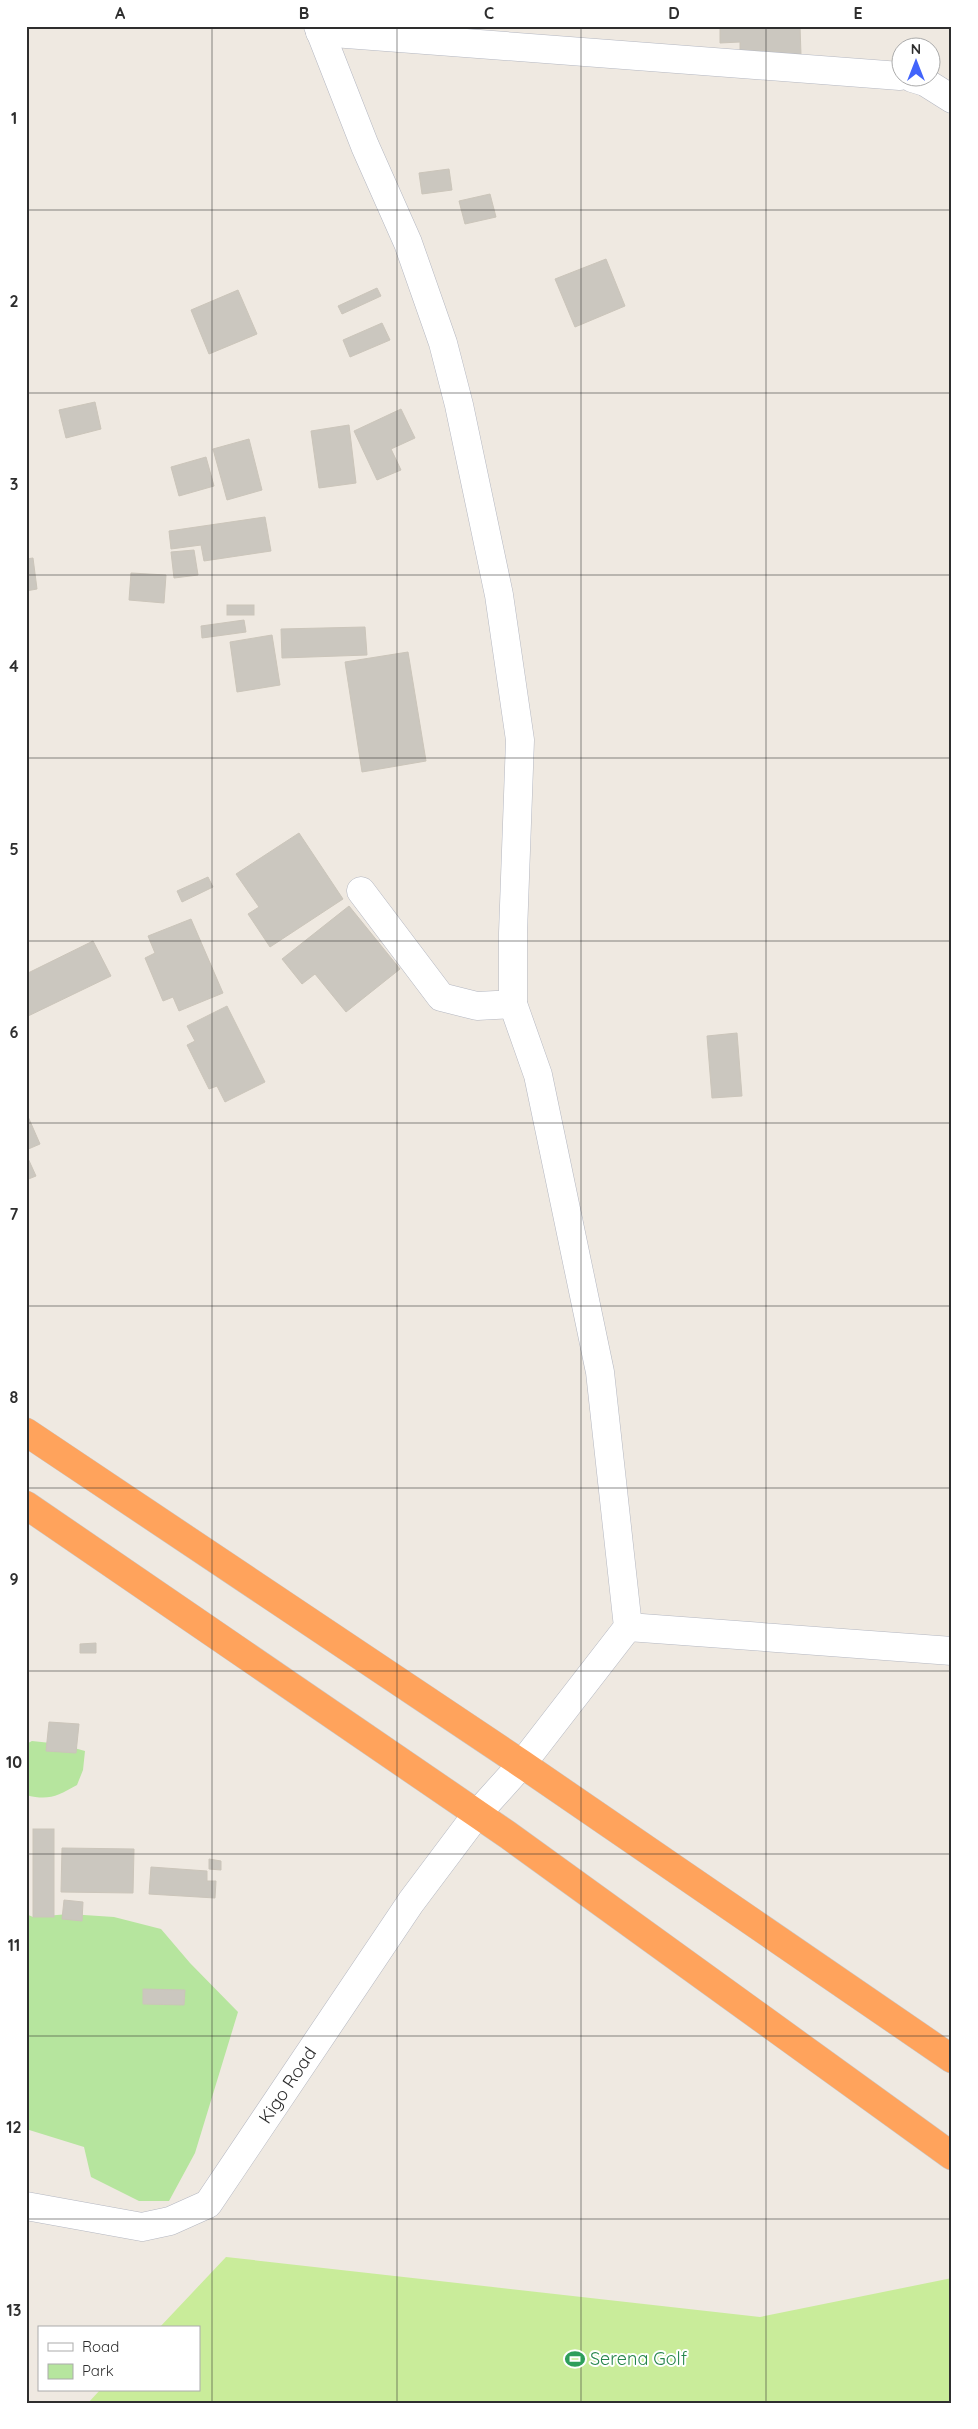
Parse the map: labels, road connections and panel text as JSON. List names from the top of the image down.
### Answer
{
  "streets": {
    "street": ["Kigo Road"]
  },
  "places": {
    "sports": ["Serena Golf"]
  },
  "legend": ["Road", "Park"],
  "north": "top",
  "grid": {
    "columns": [
      "A",
      "B",
      "C",
      "D",
      "E"
    ],
    "rows": [
      "1",
      "2",
      "3",
      "4",
      "5",
      "6",
      "7",
      "8",
      "9",
      "10",
      "11",
      "12",
      "13"
    ]
  }
}
